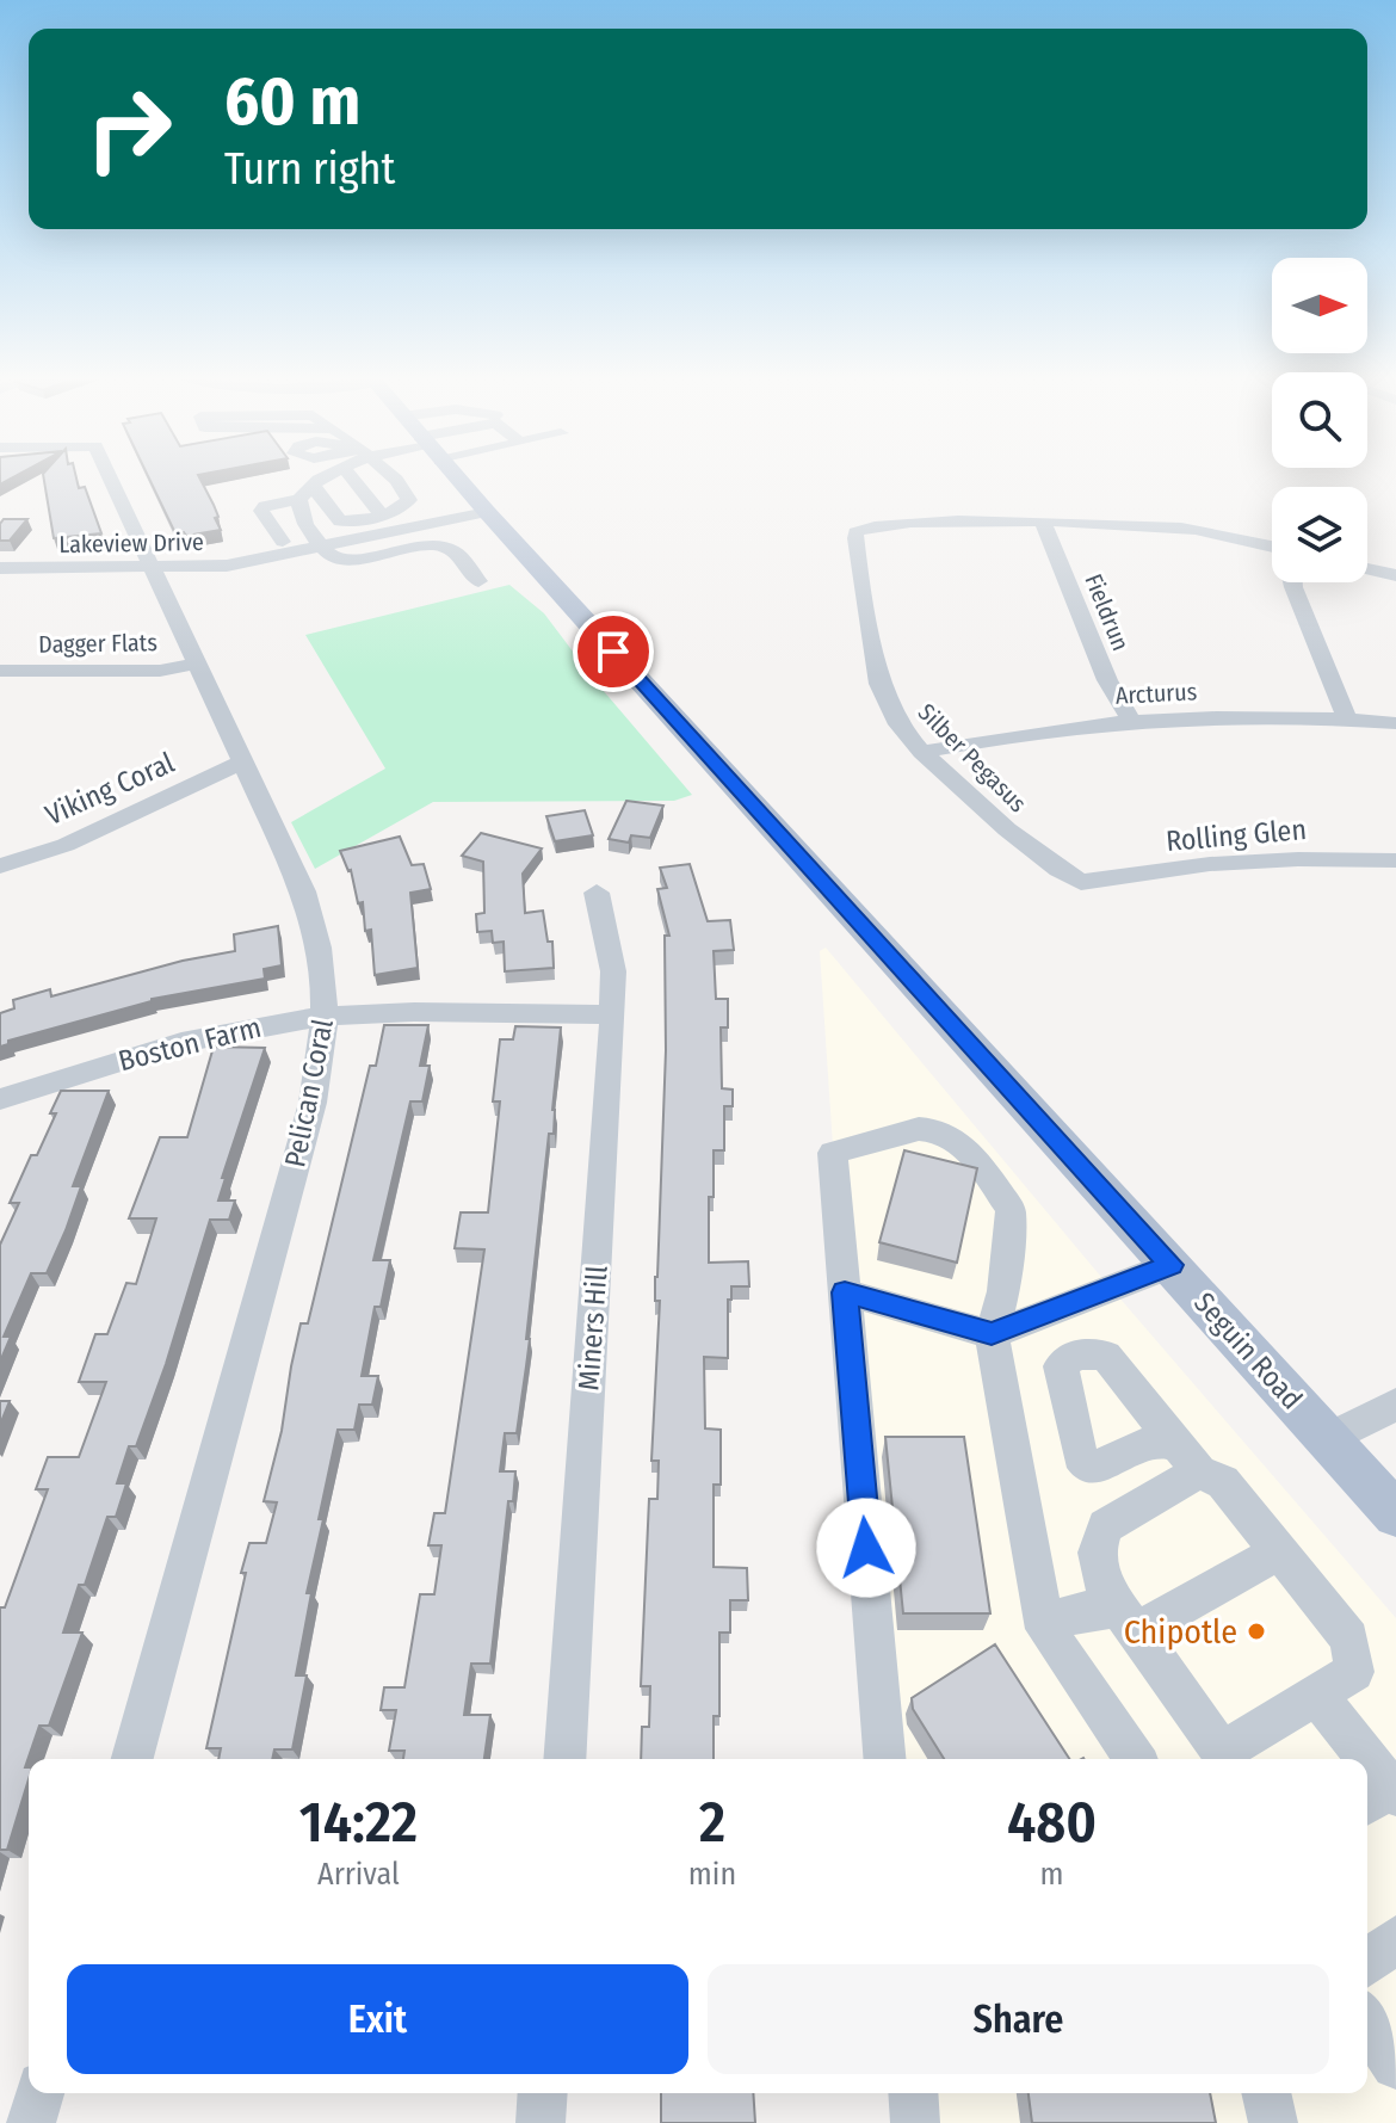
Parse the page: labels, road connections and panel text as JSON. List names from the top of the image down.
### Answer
{
  "streets": {
    "main road": ["Seguin Road"],
    "street": [
      "Lakeview Drive",
      "Fieldrun",
      "Dagger Flats",
      "Arcturus",
      "Silber Pegasus",
      "Viking Coral",
      "Rolling Glen",
      "Boston Farm",
      "Pelican Coral",
      "Miners Hill"
    ]
  },
  "crossings": [
    ["Lakeview Drive", "Pelican Coral"],
    ["Lakeview Drive", "Seguin Road"],
    ["Fieldrun", "Arcturus"],
    ["Fieldrun", "Silber Pegasus"],
    ["Dagger Flats", "Pelican Coral"],
    ["Arcturus", "Silber Pegasus"],
    ["Silber Pegasus", "Rolling Glen"],
    ["Viking Coral", "Pelican Coral"],
    ["Boston Farm", "Pelican Coral"],
    ["Boston Farm", "Miners Hill"]
  ],
  "places": ["Chipotle"],
  "north": "right",
  "page": {
    "turn": ["60 m", "Turn right"],
    "eta": [
      "14:22",
      "Arrival",
      "2",
      "min",
      "480",
      "m"
    ],
    "buttons": ["Exit", "Share"]
  }
}
